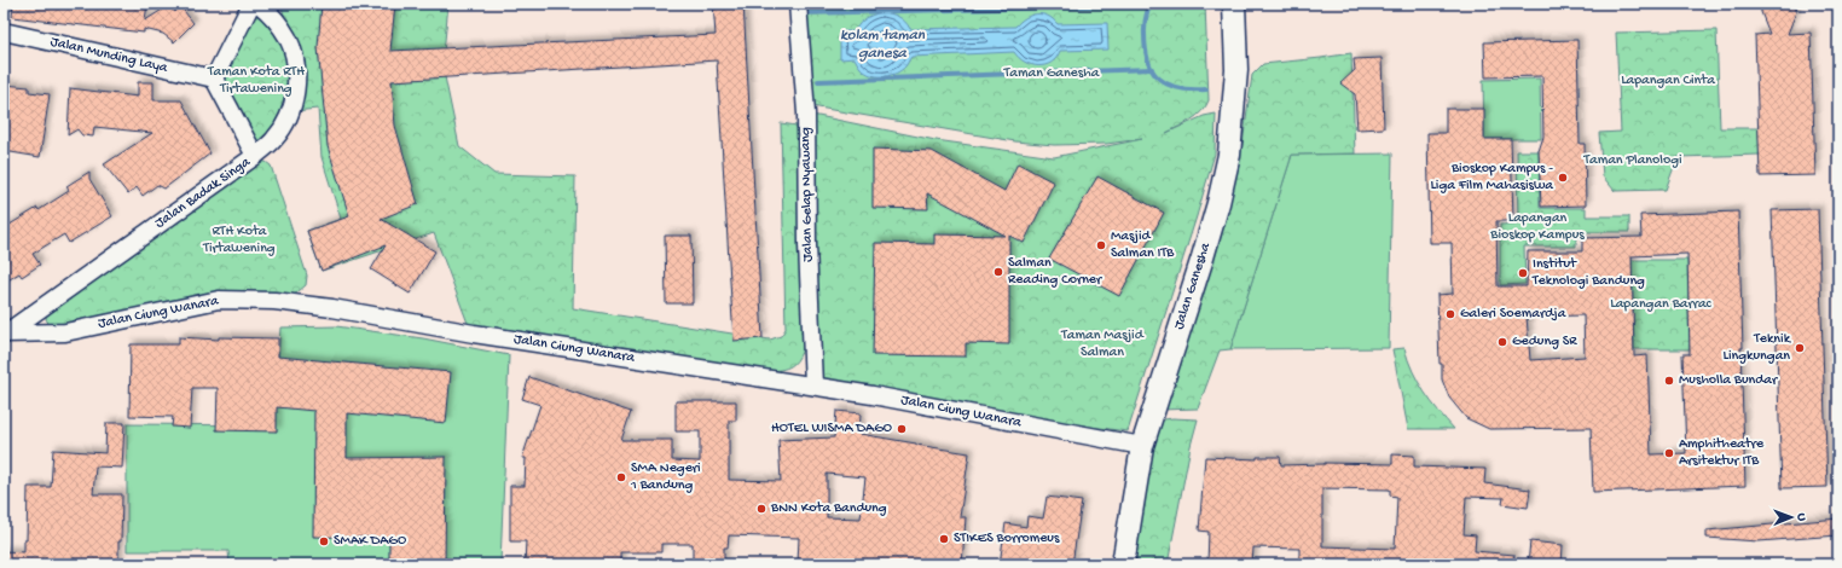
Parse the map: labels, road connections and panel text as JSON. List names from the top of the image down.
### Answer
{
  "streets": {
    "street": [
      "Jalan Munding Laya",
      "Jalan Badak Singa",
      "Jalan Gelap Nyawang",
      "Jalan Ganesha",
      "Jalan Ciung Wanara"
    ]
  },
  "crossings": [
    ["Jalan Badak Singa", "Jalan Ciung Wanara"],
    ["Jalan Gelap Nyawang", "Jalan Ciung Wanara"],
    ["Jalan Ganesha", "Jalan Ciung Wanara"]
  ],
  "water": ["kolam taman ganesa"],
  "parks": [
    "Taman Kota RTH Tirtawening",
    "Taman Ganesha",
    "Lapangan Cinta",
    "Taman Planologi",
    "Lapangan Bioskop Kampus",
    "RTH Kota Tirtawening",
    "Lapangan Barrac",
    "Taman Masjid Salman"
  ],
  "places": [
    "Bioskop Kampus - Liga Film Mahasiswa",
    "Masjid Salman ITB",
    "Salman Reading Corner",
    "Institut Teknologi Bandung",
    "Galeri Soemardja",
    "Gedung SR",
    "Teknik Lingkungan",
    "Musholla Bundar",
    "HOTEL WISMA DAGO",
    "Amphitheatre Arsitektur ITB",
    "SMA Negeri 1 Bandung",
    "BNN Kota Bandung",
    "STIKES Borromeus",
    "SMAK DAGO"
  ],
  "north": "right"
}
